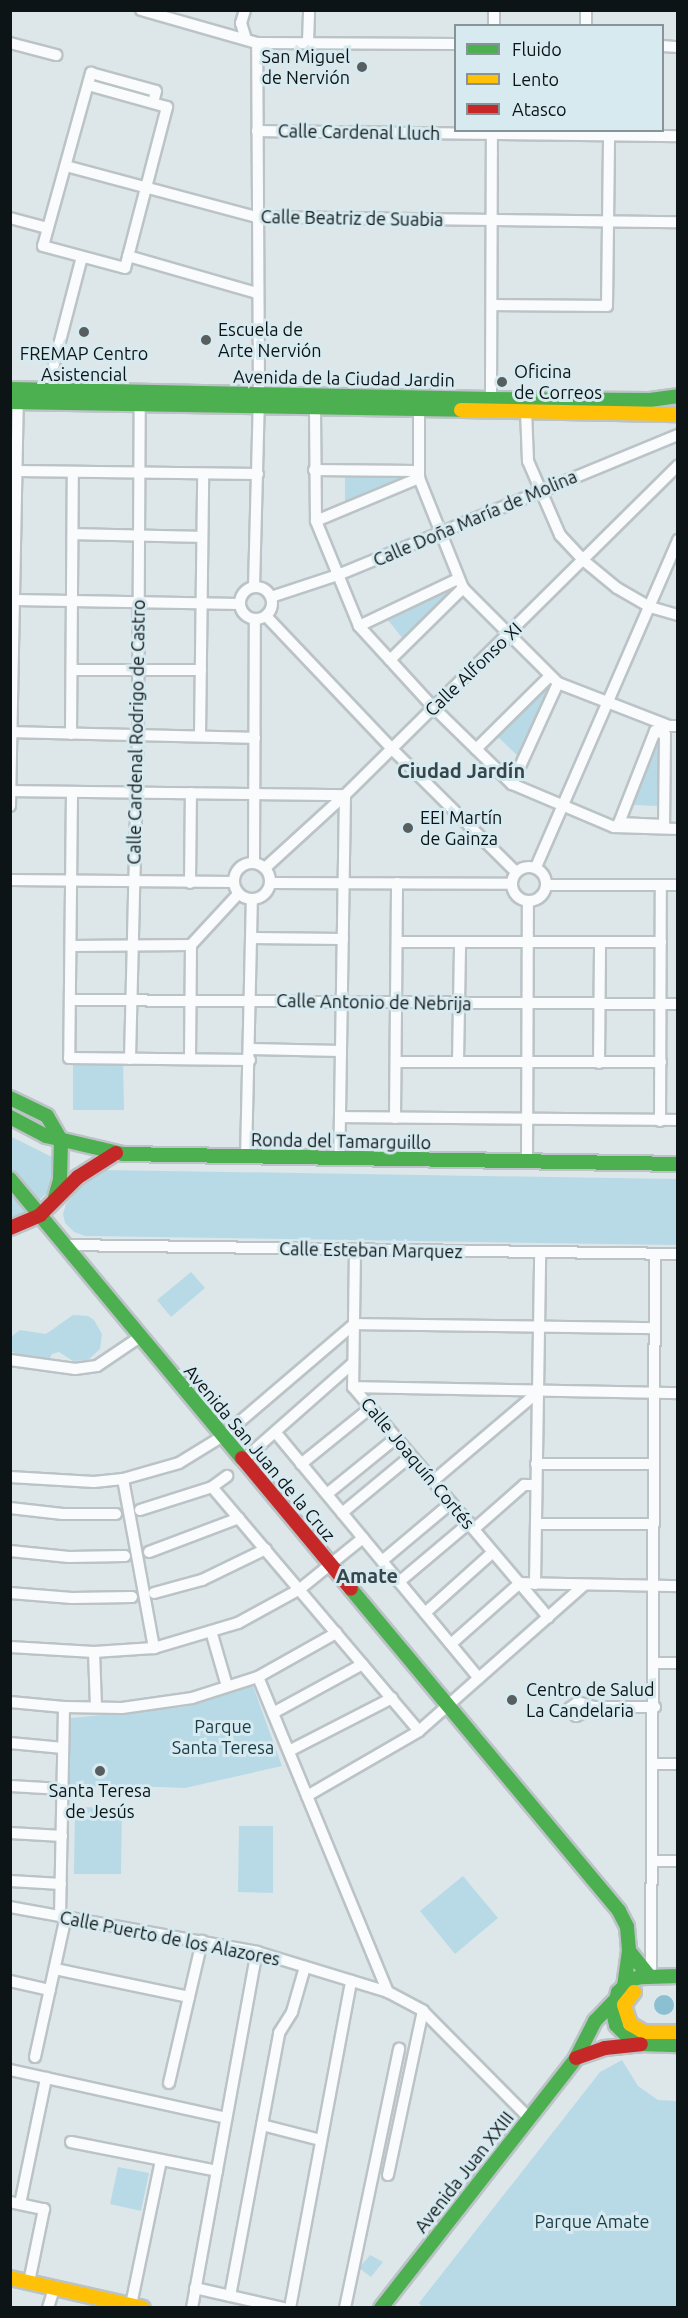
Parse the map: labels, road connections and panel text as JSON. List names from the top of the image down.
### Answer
{
  "streets": {
    "main road": [
      "Avenida de la Ciudad Jardin",
      "Ronda del Tamarguillo",
      "Avenida San Juan de la Cruz",
      "Avenida Juan XXIII"
    ],
    "street": [
      "Calle Cardenal Lluch",
      "Calle Beatriz de Suabia",
      "Calle Doña María de Molina",
      "Calle Alfonso XI",
      "Calle Cardenal Rodrigo de Castro",
      "Calle Antonio de Nebrija",
      "Calle Esteban Marquez",
      "Calle Joaquín Cortés",
      "Calle Puerto de los Alazores"
    ]
  },
  "crossings": [
    ["Avenida de la Ciudad Jardin", "Calle Cardenal Rodrigo de Castro"],
    ["Calle Cardenal Rodrigo de Castro", "Calle Antonio de Nebrija"],
    ["Calle Esteban Marquez", "Avenida San Juan de la Cruz"],
    ["Calle Esteban Marquez", "Calle Joaquín Cortés"],
    ["Calle Puerto de los Alazores", "Avenida Juan XXIII"]
  ],
  "districts": ["Ciudad Jardín", "Amate"],
  "parks": ["Parque Santa Teresa", "Parque Amate"],
  "places": [
    "San Miguel de Nervión",
    "FREMAP Centro Asistencial",
    "Escuela de Arte Nervión",
    "Oficina de Correos",
    "EEI Martín de Gainza",
    "Centro de Salud La Candelaria",
    "Santa Teresa de Jesús"
  ],
  "legend": ["Fluido", "Lento", "Atasco"]
}
